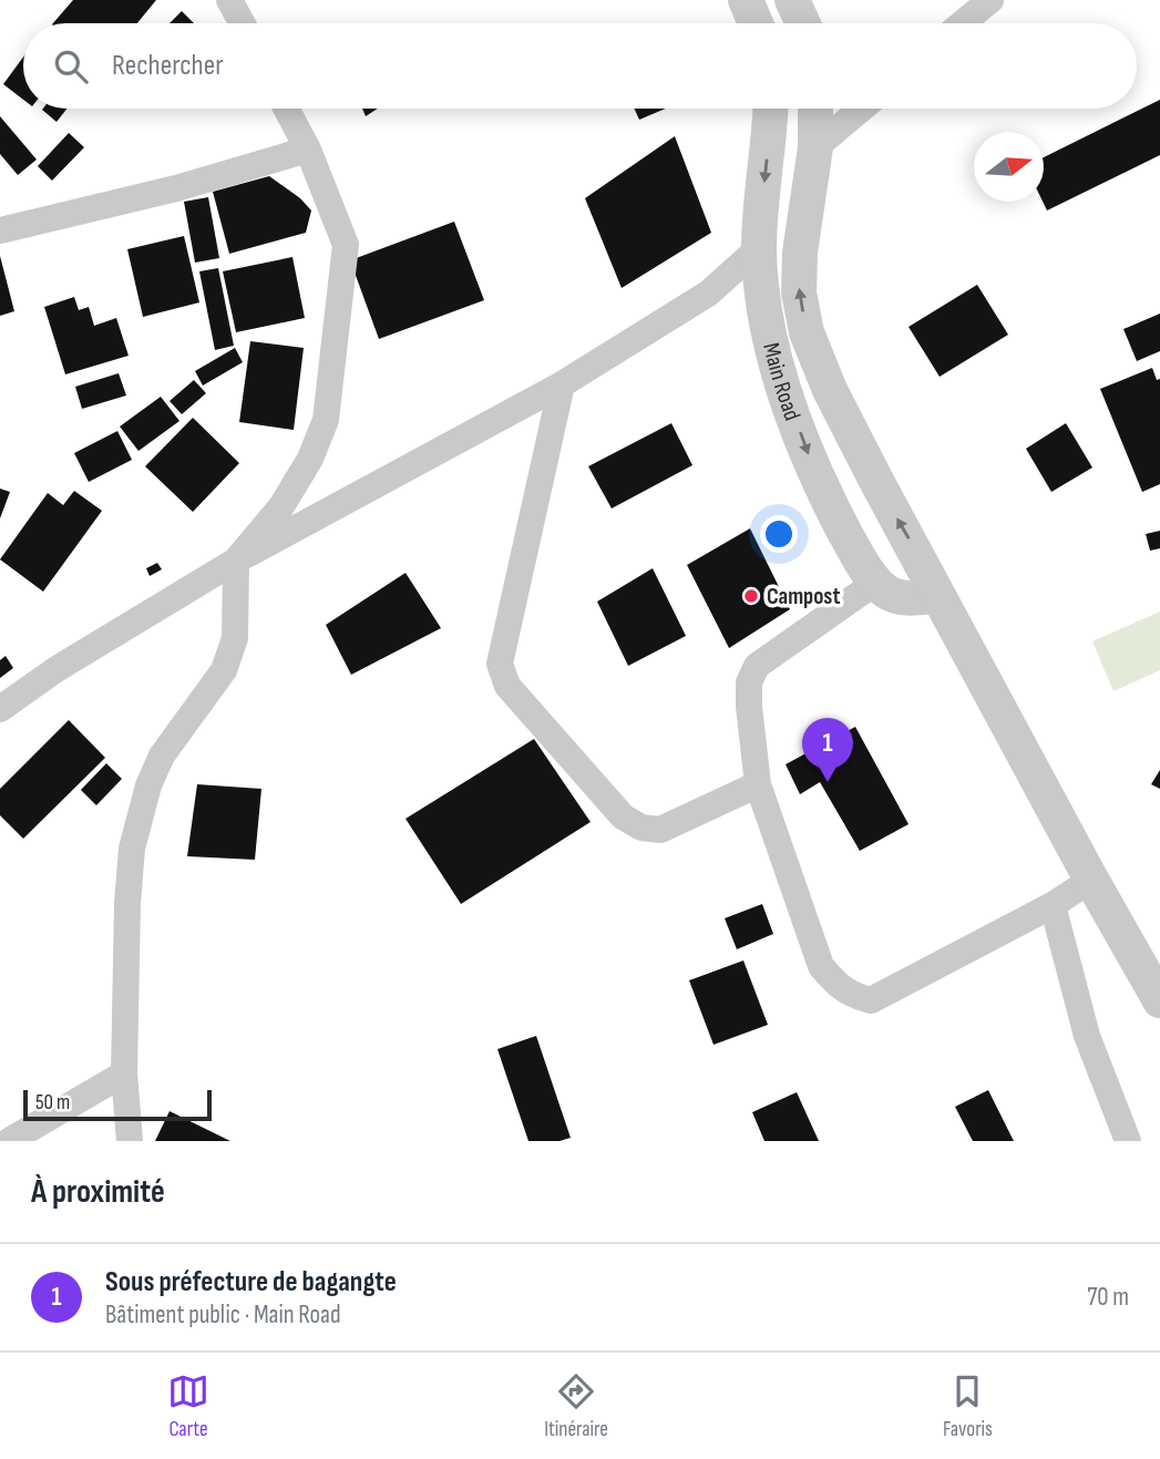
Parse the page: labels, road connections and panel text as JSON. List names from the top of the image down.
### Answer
{
  "streets": {
    "street": ["Main Road"]
  },
  "places": ["Campost"],
  "scale_bar": "50 m",
  "north": "right",
  "page": {
    "search": "Rechercher",
    "pins": "1",
    "scale": "50 m",
    "heading": "À proximité",
    "list": [
      {
        "mark": "1",
        "name": "Sous préfecture de bagangte",
        "note": "Bâtiment public · Main Road",
        "value": "70 m"
      }
    ],
    "nav": ["Carte", "Itinéraire", "Favoris"]
  }
}
